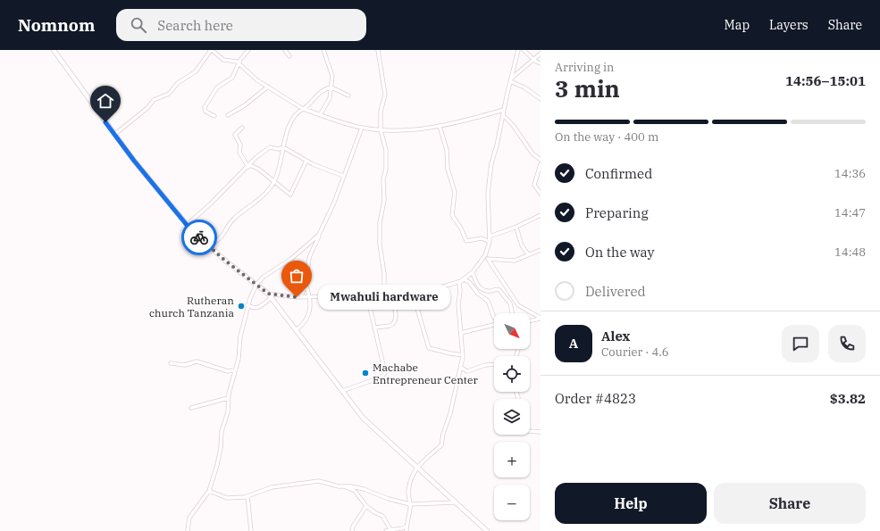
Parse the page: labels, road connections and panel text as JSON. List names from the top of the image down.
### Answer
{
  "places": ["Mwahuli hardware", "Rutheran church Tanzania", "Machabe Entrepreneur Center"],
  "north": "bottom right",
  "page": {
    "header": "Nomnom",
    "search": "Search here",
    "nav": ["Map", "Layers", "Share"],
    "heading": ["3 min", "Arriving in", "14:56–15:01"],
    "panel": [
      "Alex",
      "Courier · 4.6",
      "Order #4823",
      "$3.82"
    ],
    "bar": "On the way · 400 m",
    "list": [
      ["Confirmed", "14:36"],
      ["Preparing", "14:47"],
      ["On the way", "14:48"],
      "Delivered"
    ],
    "bubble": "Mwahuli hardware",
    "map_buttons": ["+", "−"],
    "round": "A",
    "buttons": ["Help", "Share"]
  }
}
